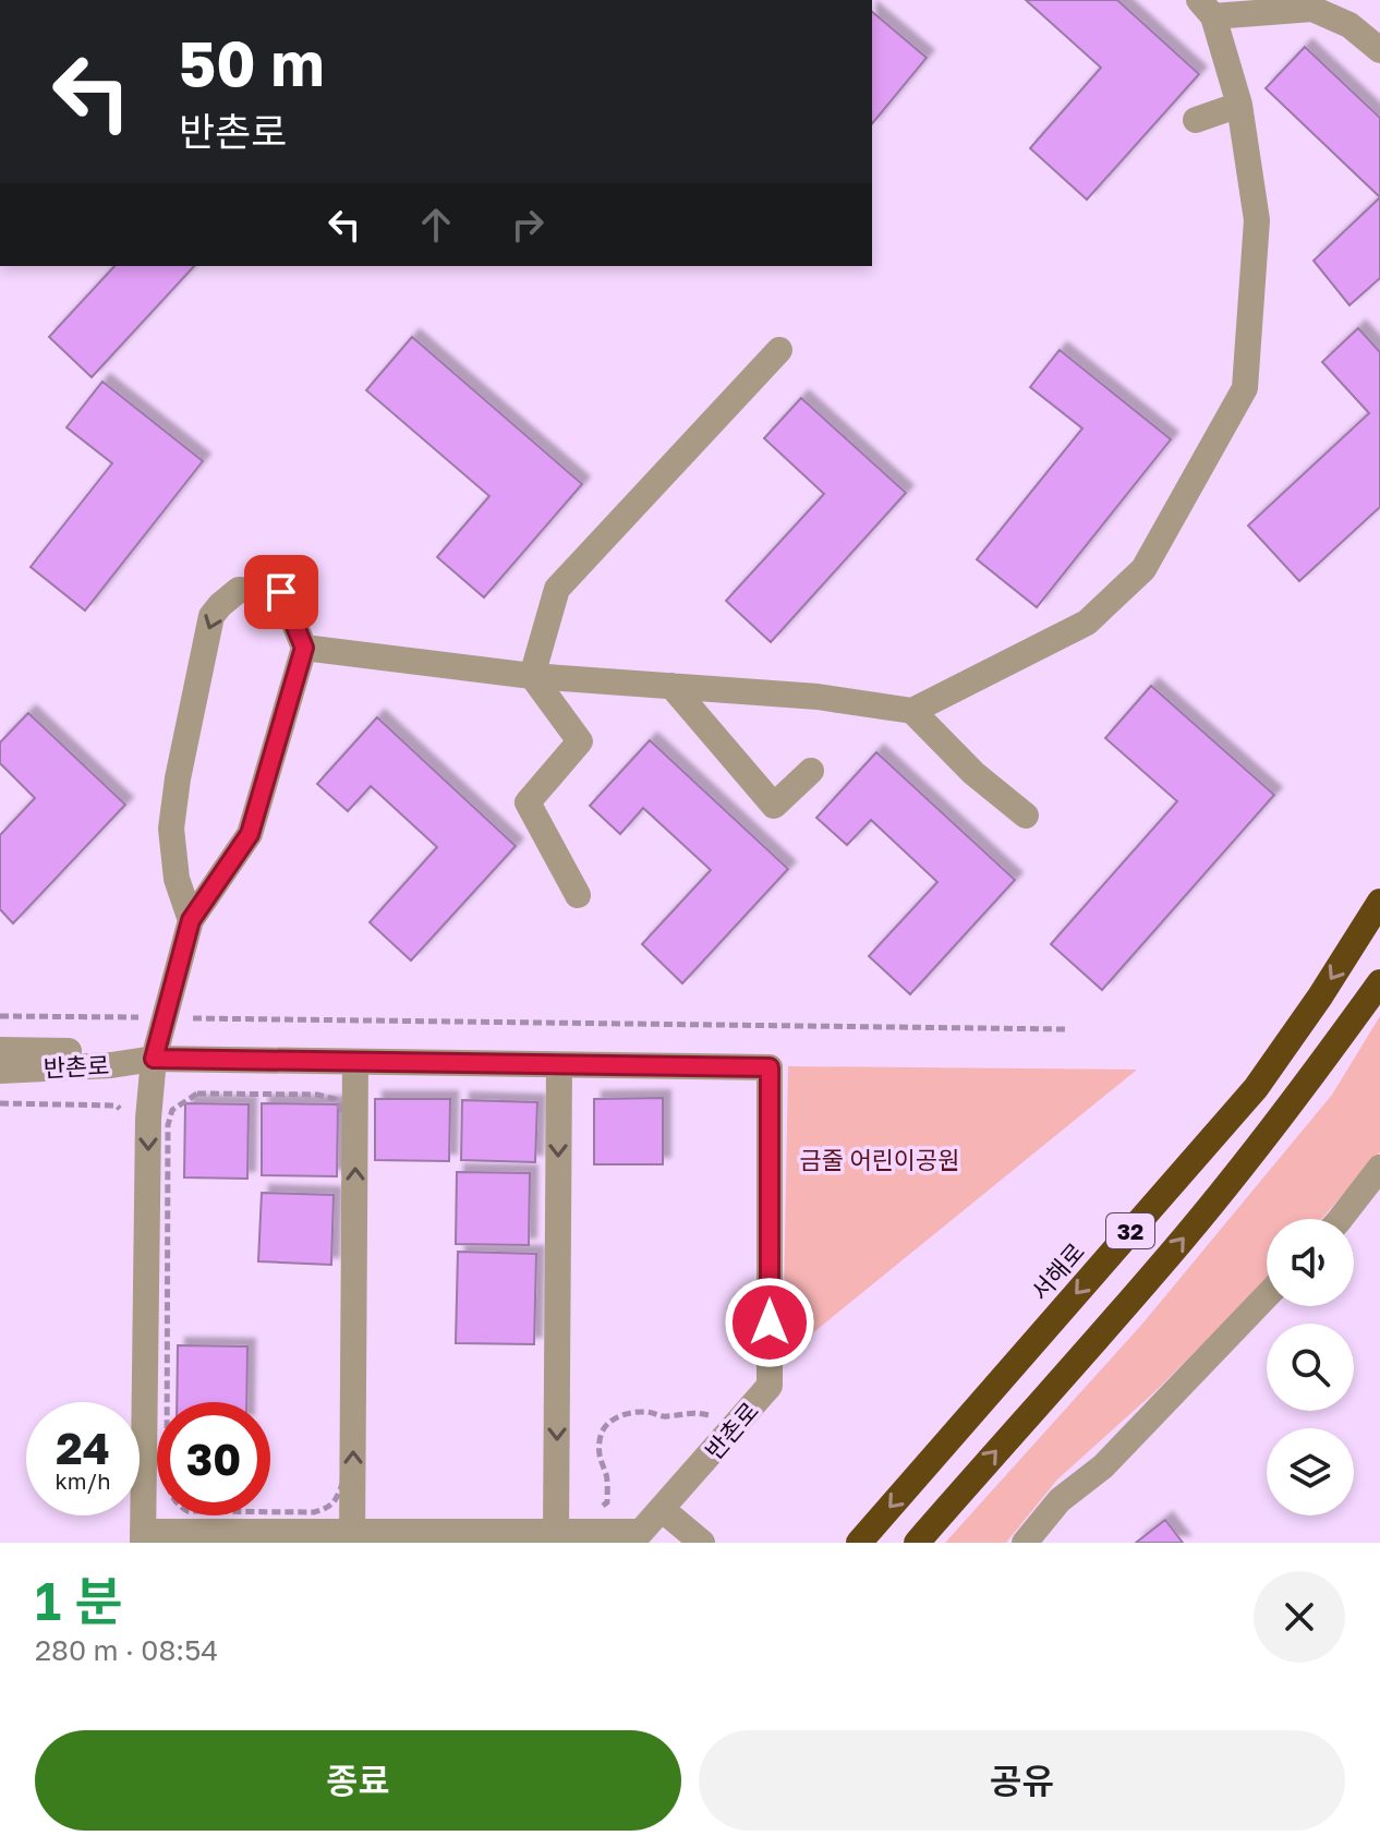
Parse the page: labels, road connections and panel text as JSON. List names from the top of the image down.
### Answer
{
  "streets": {
    "highway": ["32", "서해로"],
    "street": ["반촌로"]
  },
  "parks": ["금줄 어린이공원"],
  "page": {
    "turn": ["50 m", "반촌로"],
    "speed": "24 km/h",
    "limit": "30",
    "heading": ["1 분", "280 m · 08:54"],
    "buttons": ["종료", "공유"]
  }
}
